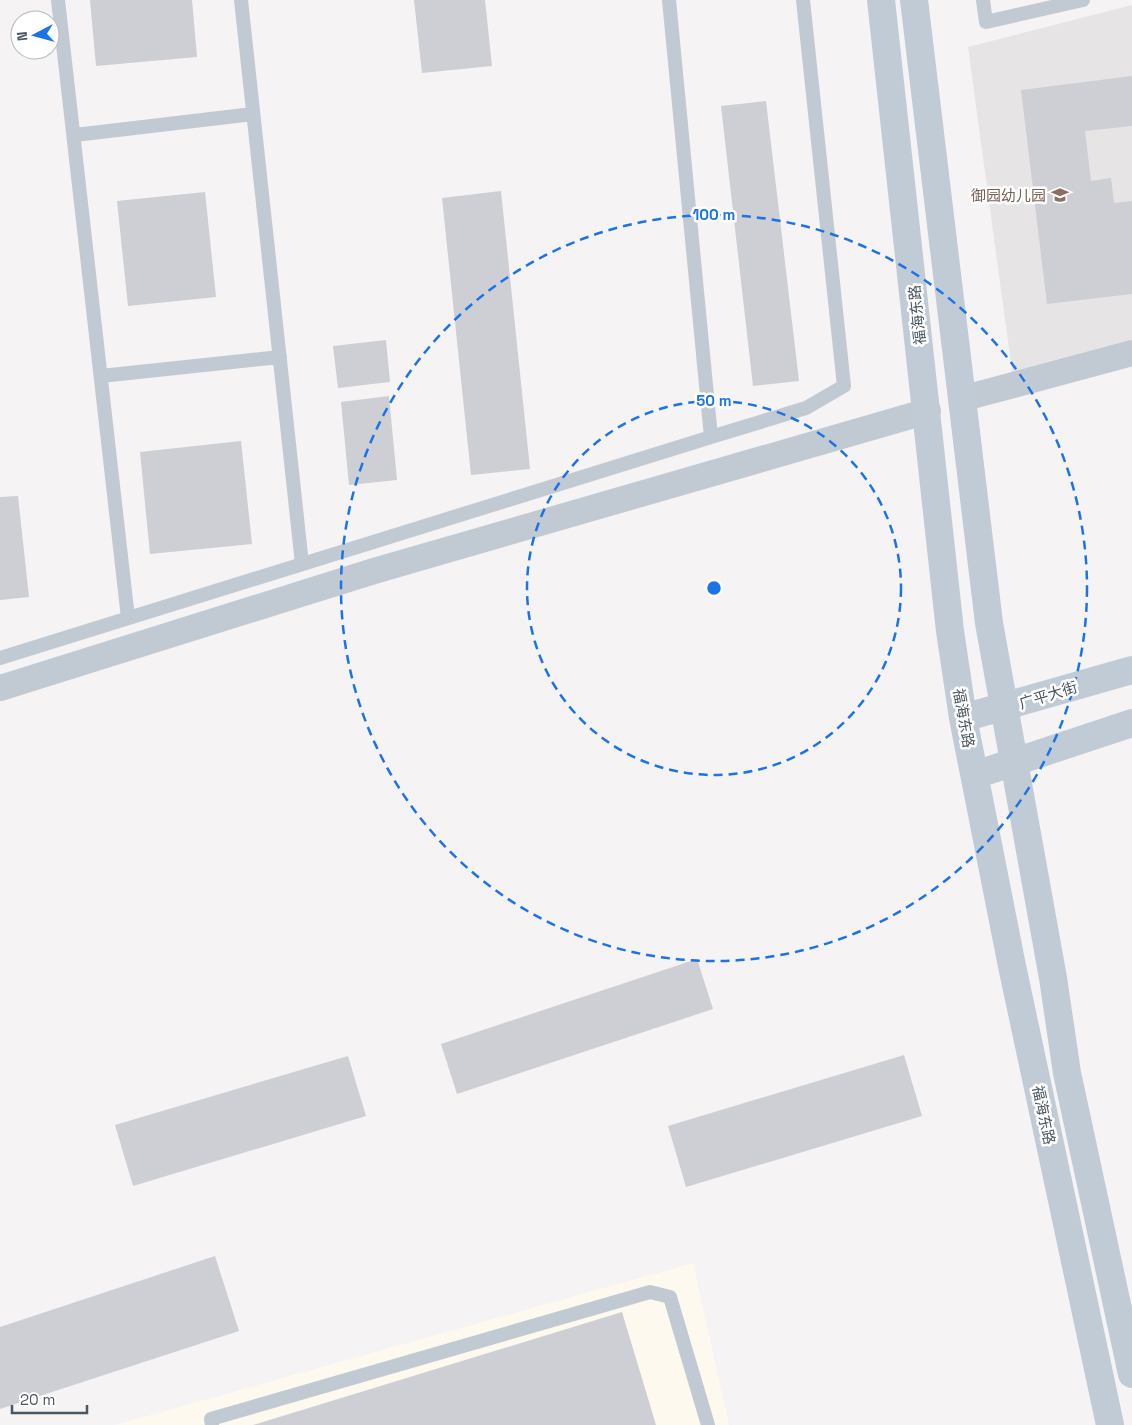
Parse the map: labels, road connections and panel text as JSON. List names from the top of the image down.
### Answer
{
  "streets": {
    "street": ["福海东路", "广平大街"]
  },
  "crossings": [
    ["福海东路", "广平大街"]
  ],
  "places": {
    "school or university": ["御园幼儿园"]
  },
  "scale_bar": "20 m",
  "north": "left",
  "rings": ["100 m", "50 m"]
}
